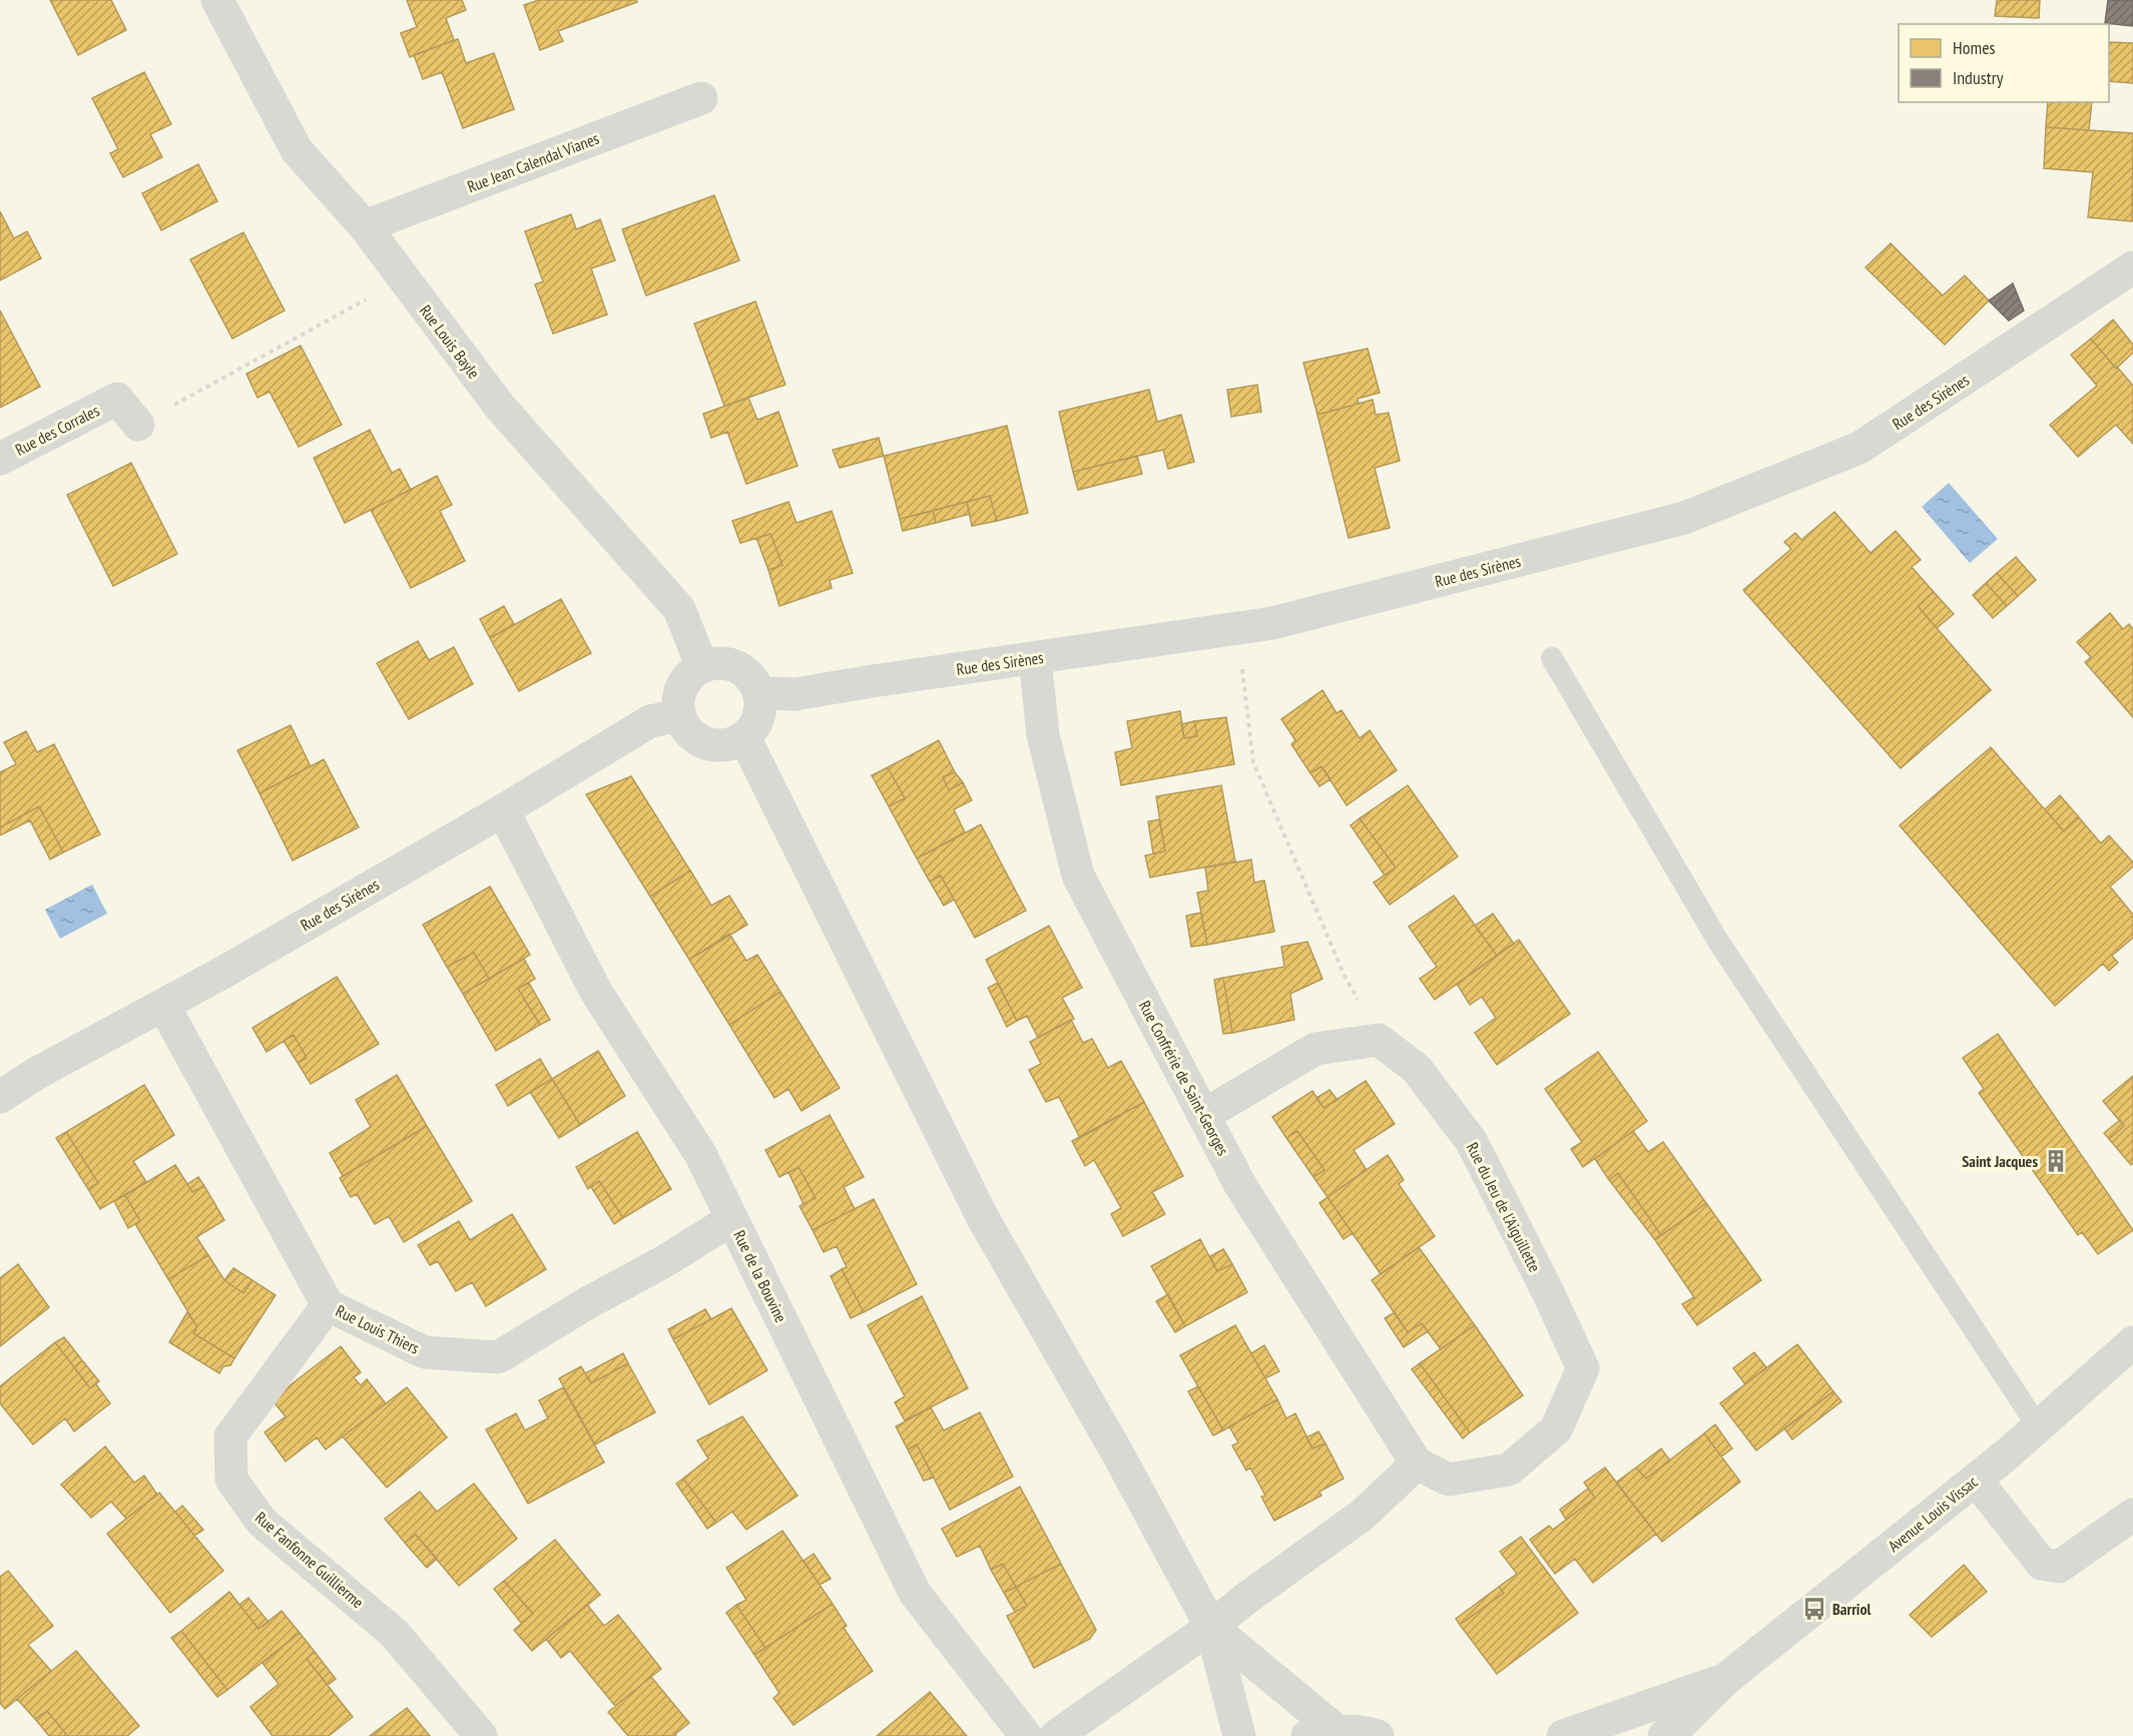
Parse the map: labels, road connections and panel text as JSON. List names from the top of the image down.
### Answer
{
  "streets": {
    "street": [
      "Rue Jean Calendal Vianes",
      "Rue Louis Bayle",
      "Rue des Sirènes",
      "Rue des Corrales",
      "Rue Confrérie de Saint-Georges",
      "Rue du Jeu de l'Aiguillette",
      "Rue de la Bouvine",
      "Rue Louis Thiers",
      "Avenue Louis Vissac",
      "Rue Fanfonne Guillierme"
    ]
  },
  "crossings": [
    ["Rue Jean Calendal Vianes", "Rue Louis Bayle"],
    ["Rue Louis Bayle", "Rue des Sirènes"],
    ["Rue des Sirènes", "Rue Confrérie de Saint-Georges"],
    ["Rue des Sirènes", "Rue de la Bouvine"],
    ["Rue des Sirènes", "Rue Louis Thiers"],
    ["Rue Confrérie de Saint-Georges", "Rue du Jeu de l'Aiguillette"],
    ["Rue de la Bouvine", "Rue Louis Thiers"],
    ["Rue Louis Thiers", "Rue Fanfonne Guillierme"]
  ],
  "places": {
    "building": ["Saint Jacques"],
    "bus stop": ["Barriol"]
  },
  "legend": ["Homes", "Industry"]
}
